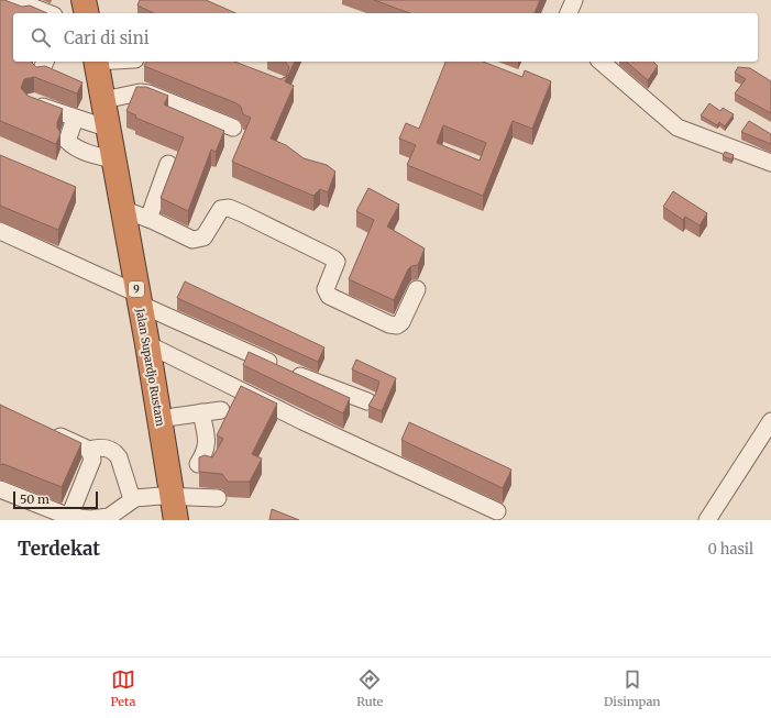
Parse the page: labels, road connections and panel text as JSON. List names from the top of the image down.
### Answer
{
  "streets": {
    "highway": ["9", "Jalan Supardjo Rustam"]
  },
  "scale_bar": "50 m",
  "page": {
    "search": "Cari di sini",
    "scale": "50 m",
    "heading": ["Terdekat", "0 hasil"],
    "nav": ["Peta", "Rute", "Disimpan"]
  }
}
